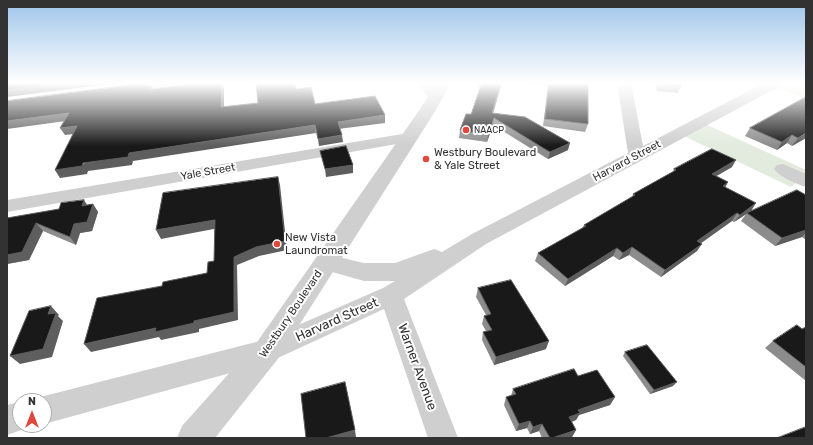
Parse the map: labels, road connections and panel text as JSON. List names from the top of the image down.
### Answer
{
  "streets": {
    "street": [
      "Harvard Street",
      "Yale Street",
      "Westbury Boulevard",
      "Warner Avenue"
    ]
  },
  "crossings": [
    ["Harvard Street", "Westbury Boulevard"],
    ["Harvard Street", "Warner Avenue"],
    ["Yale Street", "Westbury Boulevard"]
  ],
  "places": ["NAACP", "Westbury Boulevard & Yale Street", "New Vista Laundromat"],
  "north": "top"
}
